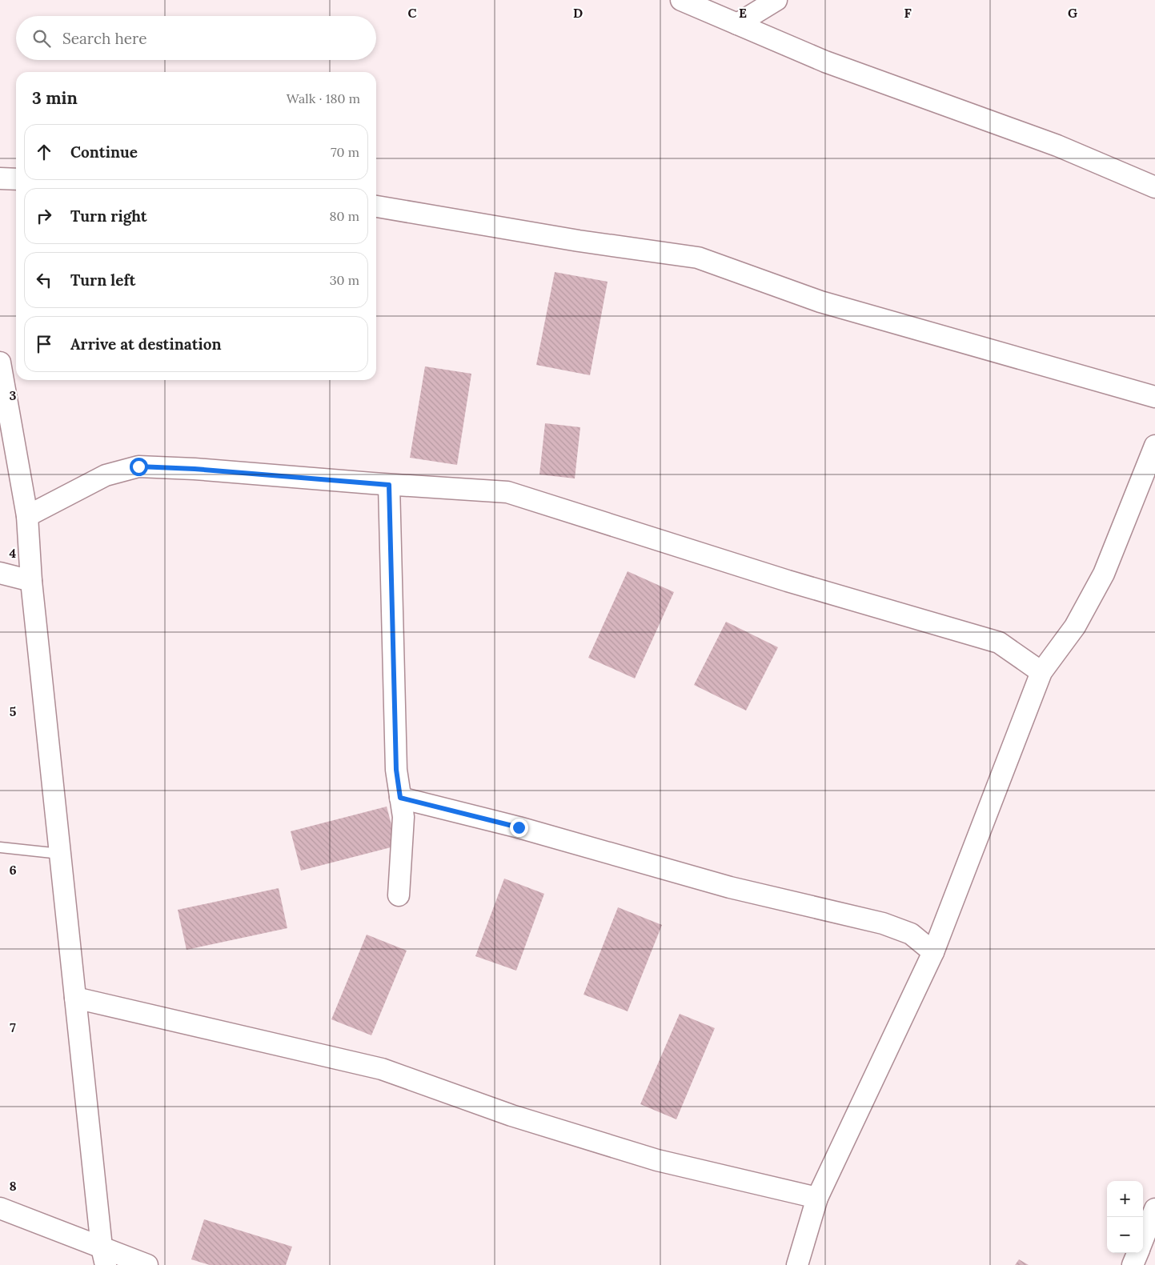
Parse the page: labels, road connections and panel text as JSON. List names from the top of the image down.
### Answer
{
  "page": {
    "search": "Search here",
    "heading": ["3 min", "Walk · 180 m"],
    "list": [
      ["Continue", "70 m"],
      ["Turn right", "80 m"],
      ["Turn left", "30 m"],
      "Arrive at destination"
    ],
    "map_buttons": ["+", "−"]
  },
  "grid": {
    "columns": [
      "C",
      "D",
      "E",
      "F",
      "G"
    ],
    "rows": [
      "3",
      "4",
      "5",
      "6",
      "7",
      "8"
    ]
  }
}
